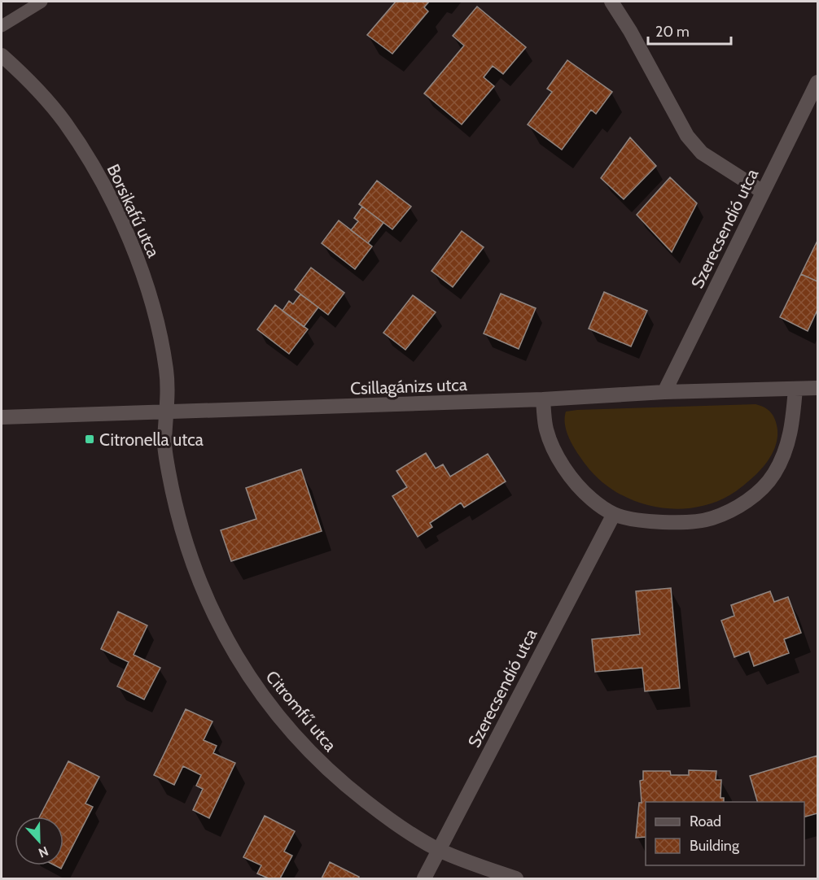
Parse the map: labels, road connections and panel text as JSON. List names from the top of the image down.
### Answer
{
  "streets": {
    "street": [
      "Borsikafű utca",
      "Szerecsendió utca",
      "Csillagánizs utca",
      "Citromfű utca"
    ]
  },
  "crossings": [
    ["Borsikafű utca", "Csillagánizs utca"],
    ["Borsikafű utca", "Citromfű utca"],
    ["Szerecsendió utca", "Csillagánizs utca"],
    ["Szerecsendió utca", "Citromfű utca"],
    ["Csillagánizs utca", "Citromfű utca"]
  ],
  "places": {
    "transit": ["Citronella utca"]
  },
  "legend": ["Road", "Building"],
  "scale_bar": "20 m",
  "north": "bottom"
}
